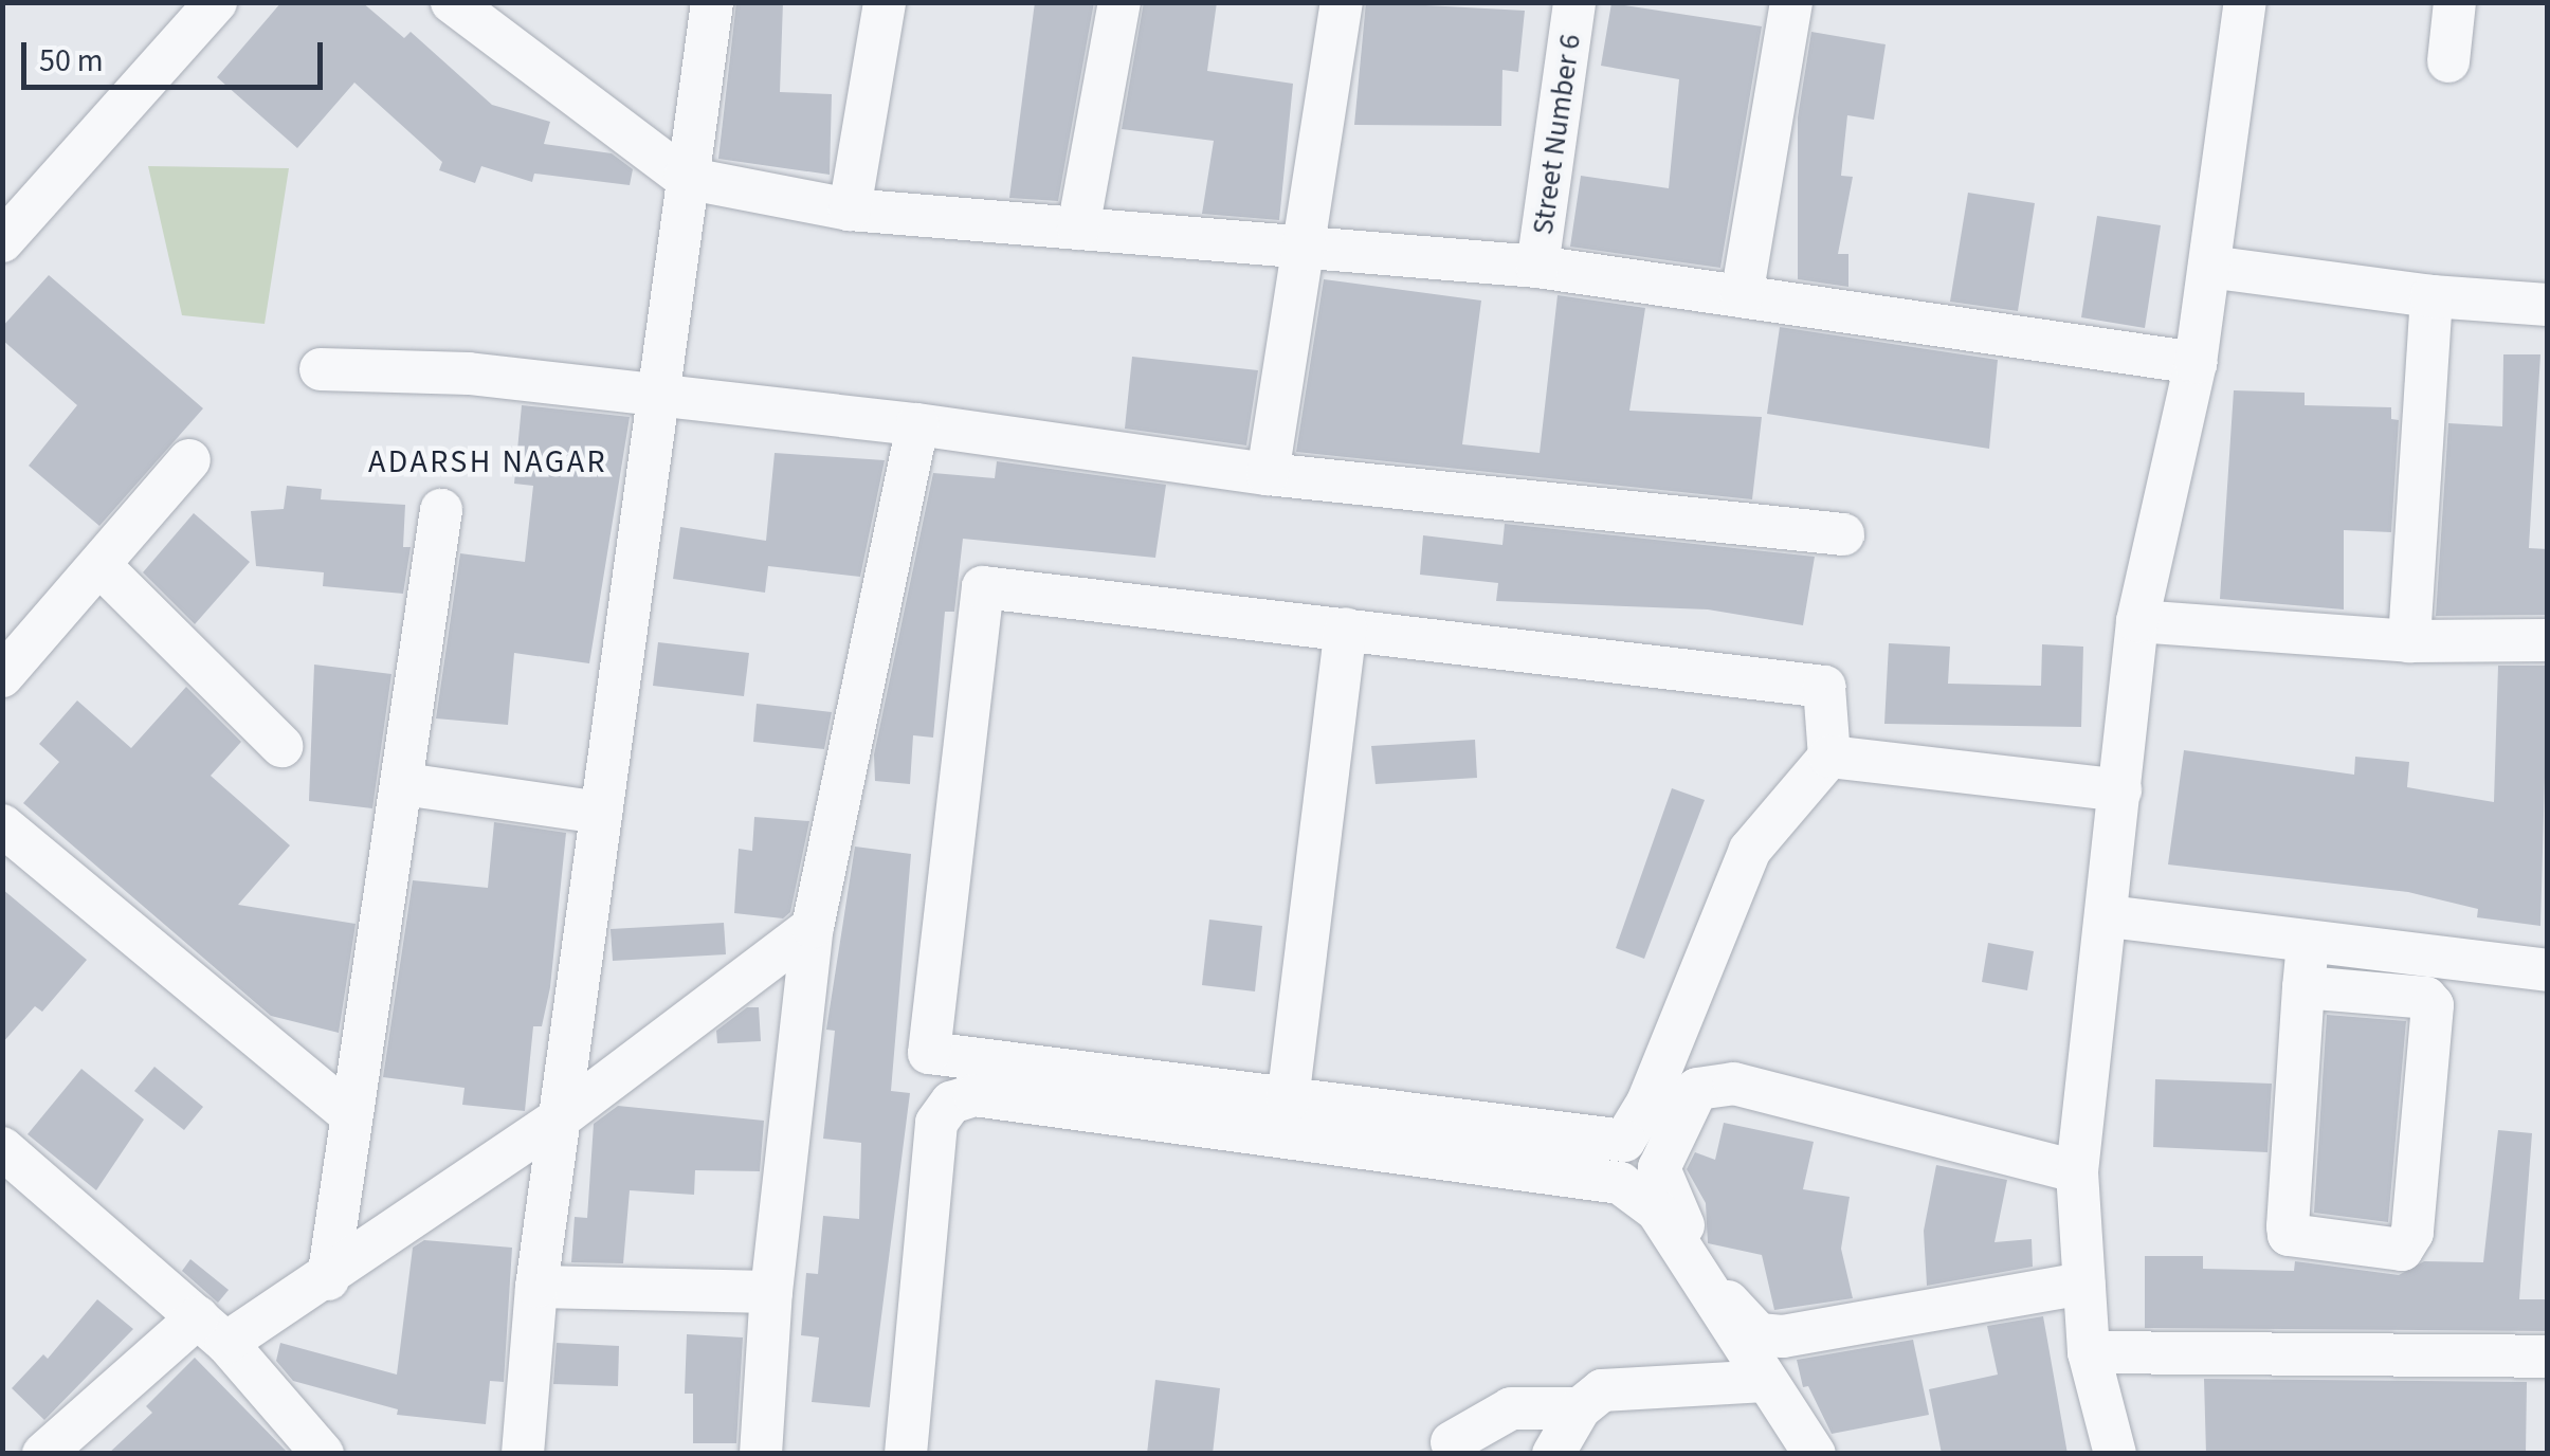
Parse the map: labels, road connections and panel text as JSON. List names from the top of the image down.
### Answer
{
  "streets": {
    "street": ["Street Number 6"]
  },
  "districts": ["ADARSH NAGAR"],
  "scale_bar": "50 m"
}
